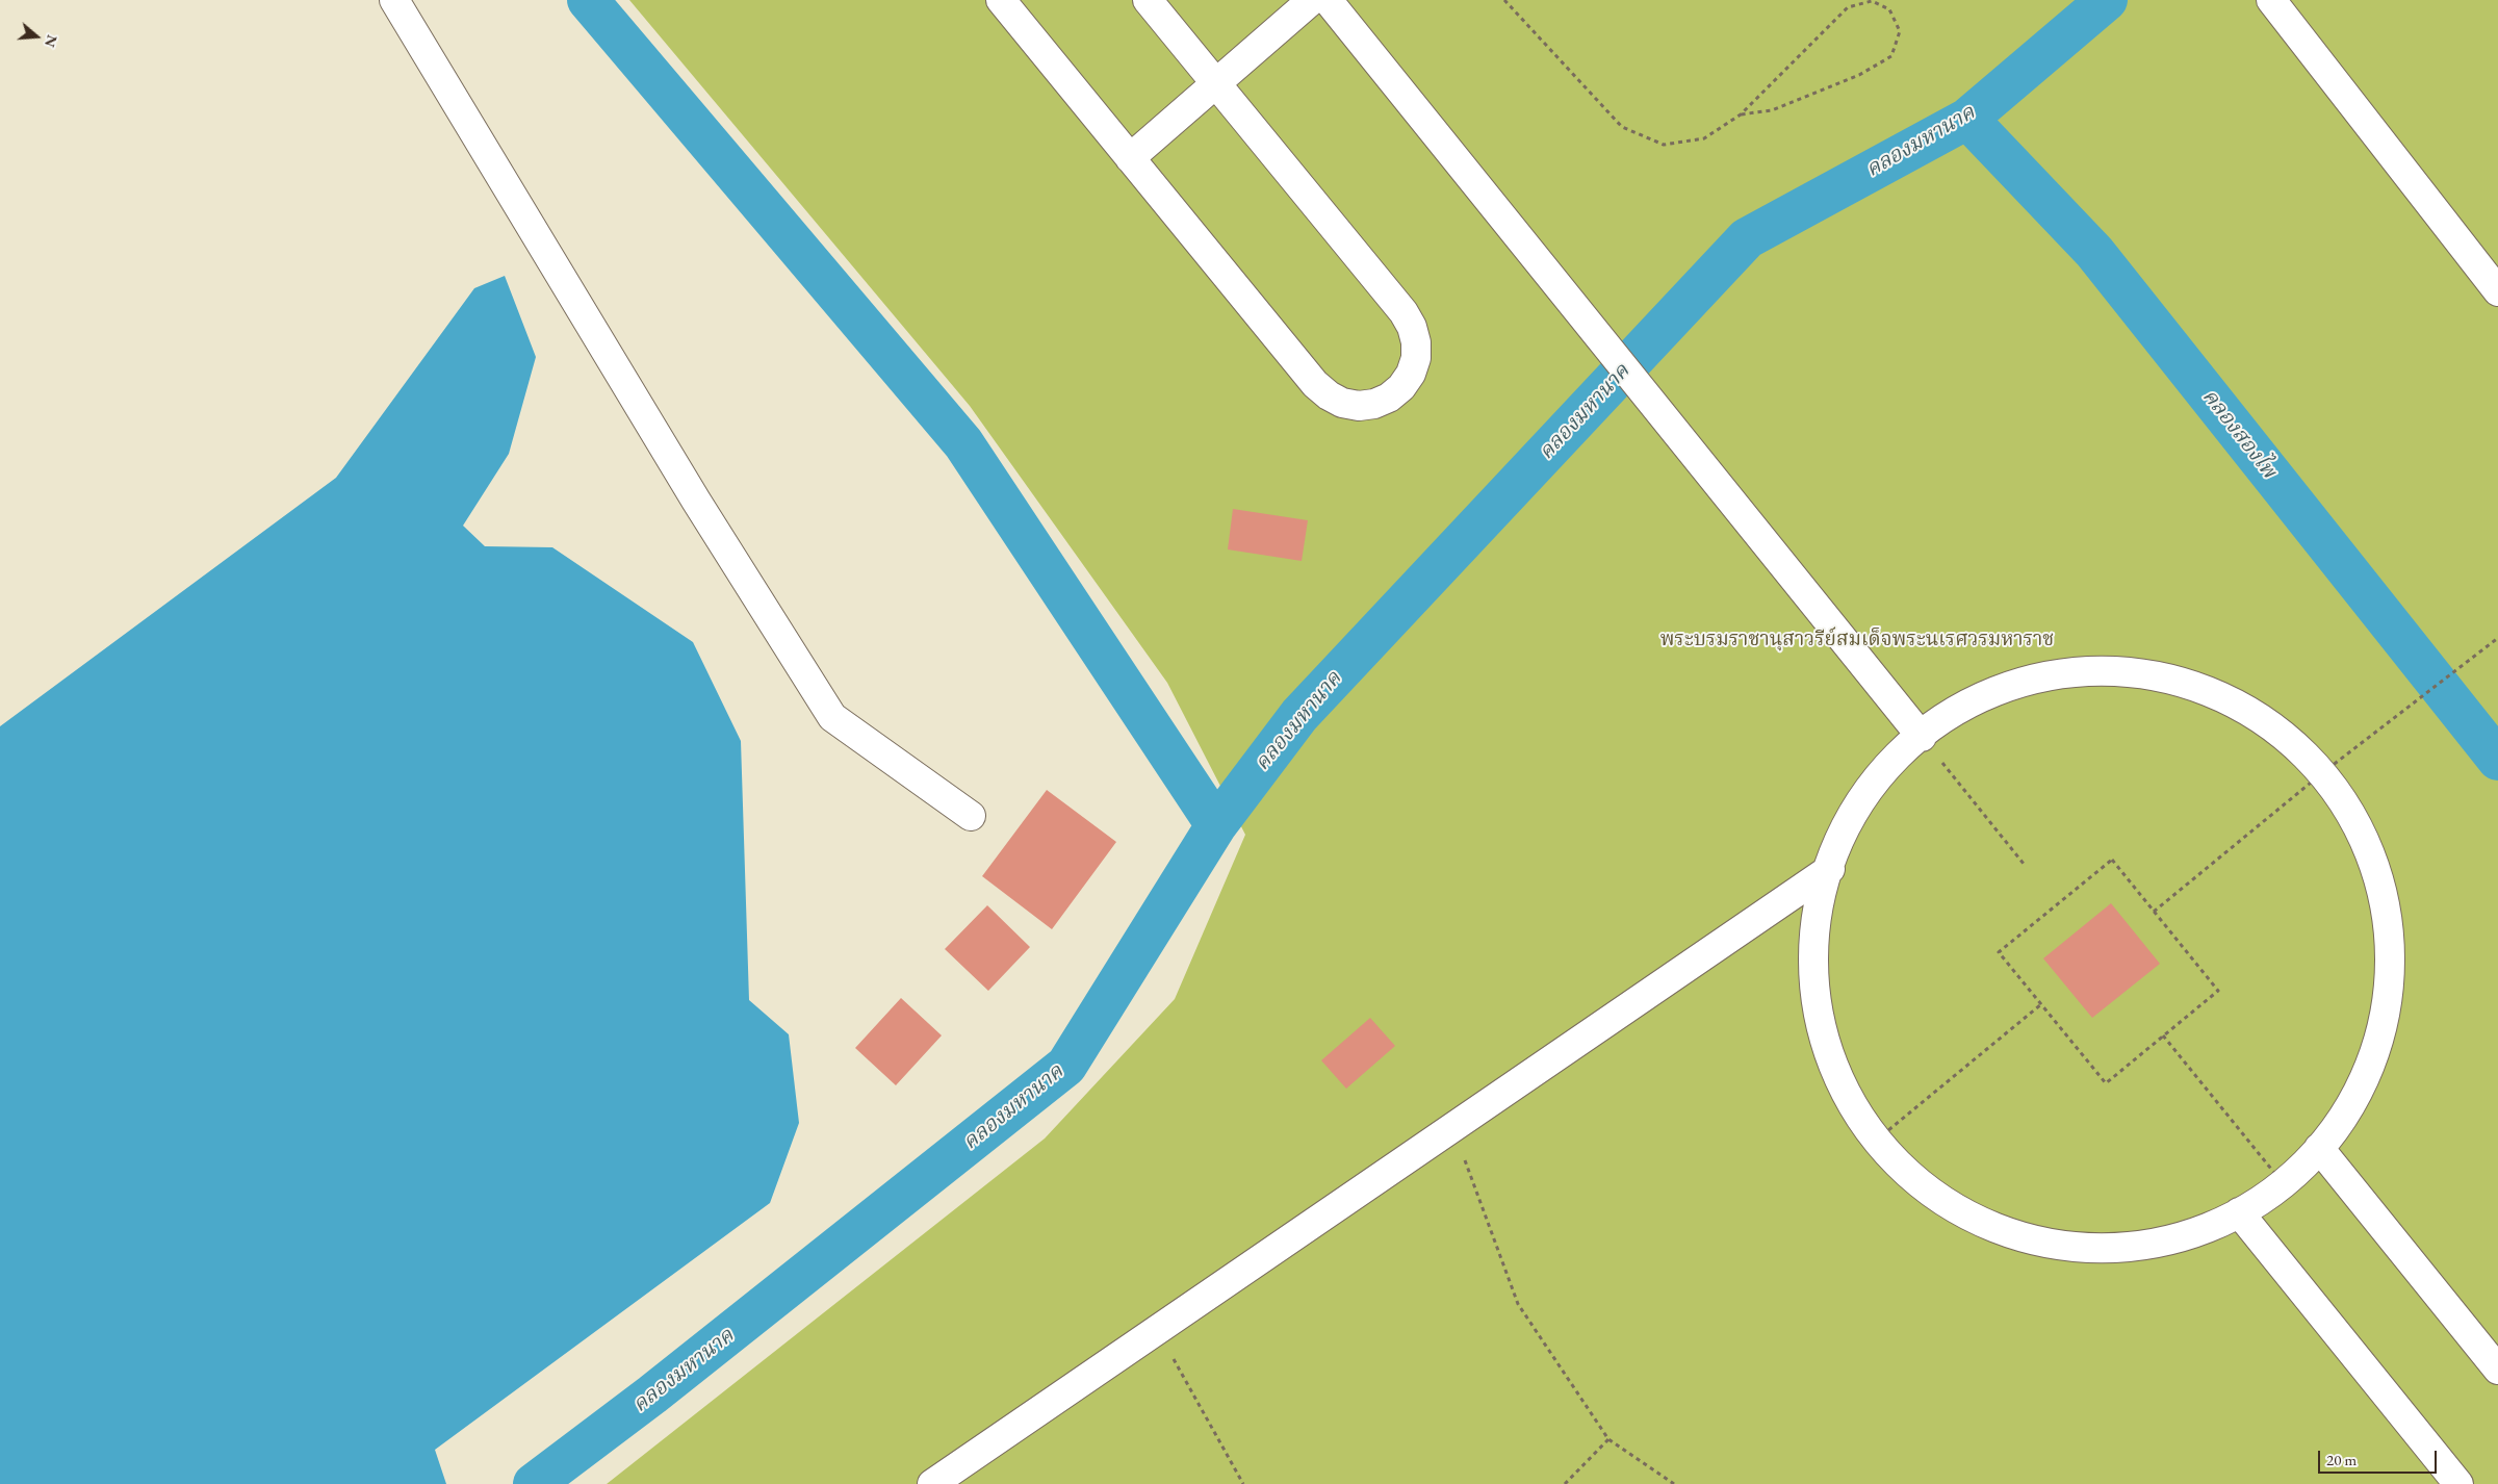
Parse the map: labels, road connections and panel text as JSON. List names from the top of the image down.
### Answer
{
  "water": ["คลองมหานาค", "คลองสองไพ"],
  "parks": ["พระบรมราชานุสาวรีย์สมเด็จพระนเรศวรมหาราช"],
  "scale_bar": "20 m",
  "north": "right"
}
